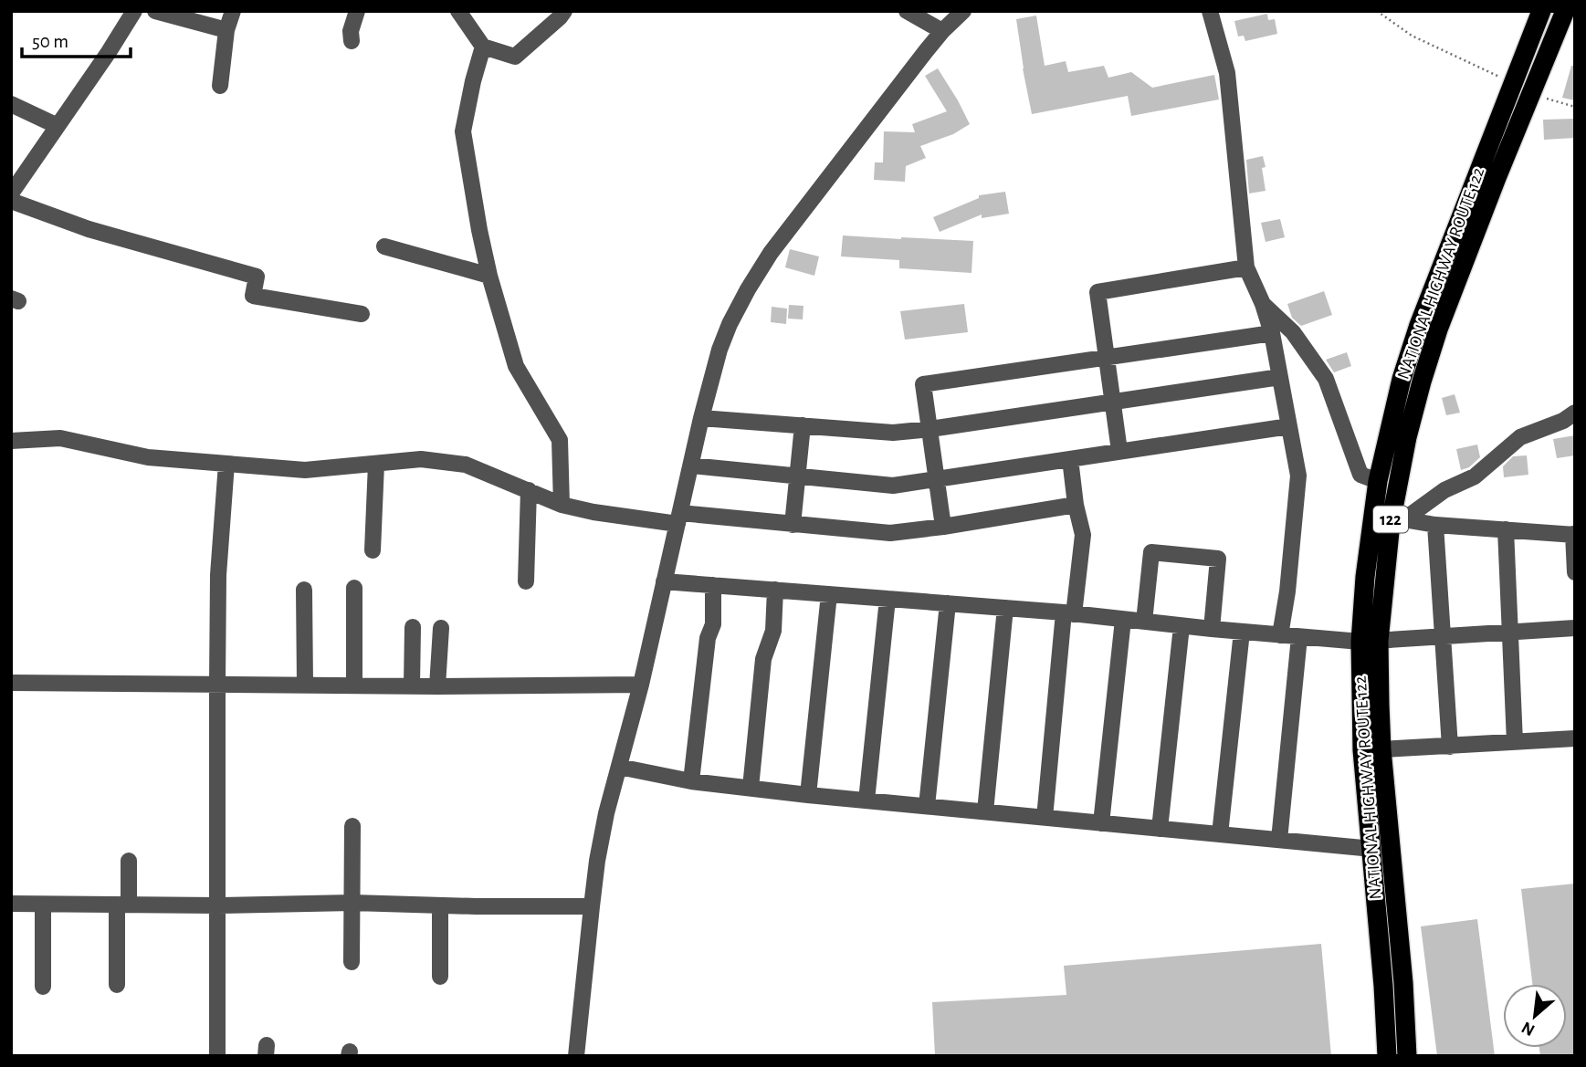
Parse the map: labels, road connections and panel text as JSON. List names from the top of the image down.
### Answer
{
  "streets": {
    "highway": ["NATIONAL HIGHWAY ROUTE 122", "122"]
  },
  "scale_bar": "50 m",
  "north": "bottom left"
}
